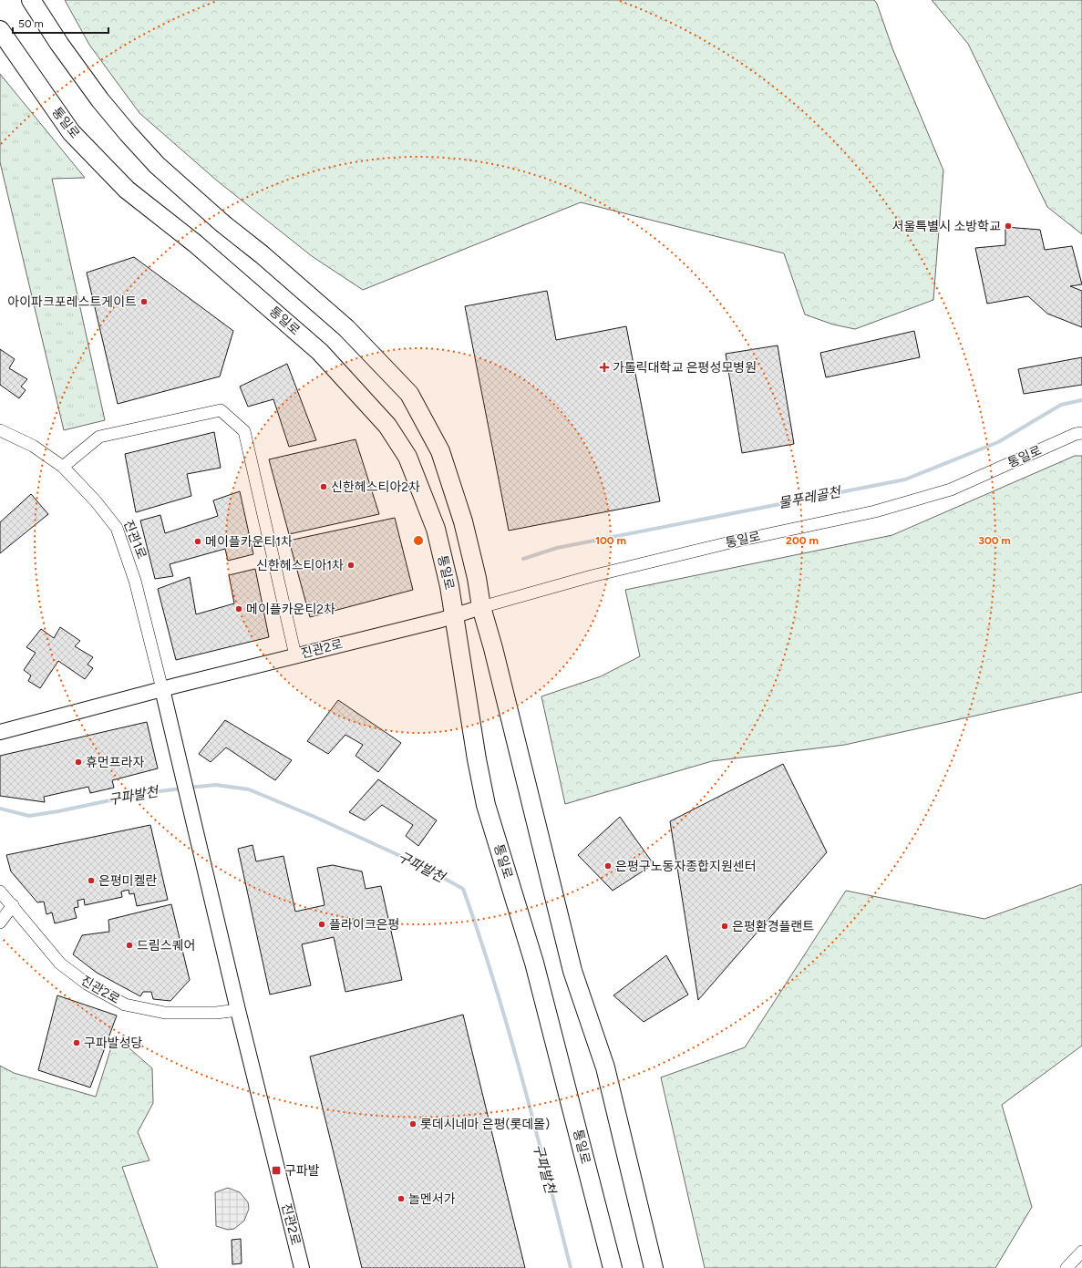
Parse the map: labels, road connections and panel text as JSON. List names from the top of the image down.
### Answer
{
  "streets": {
    "main road": ["통일로"],
    "street": ["진관1로", "진관2로"]
  },
  "crossings": [
    ["통일로", "진관2로"],
    ["진관1로", "진관2로"]
  ],
  "water": ["물푸레골천", "구파발천"],
  "places": {
    "other": [
      "서울특별시 소방학교",
      "아이파크포레스트게이트",
      "신한헤스티아2차",
      "메이플카운티1차",
      "신한헤스티아1차",
      "메이플카운티2차",
      "휴먼프라자",
      "은평구노동자종합지원센터",
      "은평미켈란",
      "플라이크은평",
      "은평환경플랜트",
      "드림스퀘어",
      "구파발성당",
      "롯데시네마 은평(롯데몰)",
      "놀멘서가"
    ],
    "health": ["가톨릭대학교 은평성모병원"],
    "transit": ["구파발"]
  },
  "scale_bar": "50 m",
  "rings": ["100 m", "200 m", "300 m"]
}
